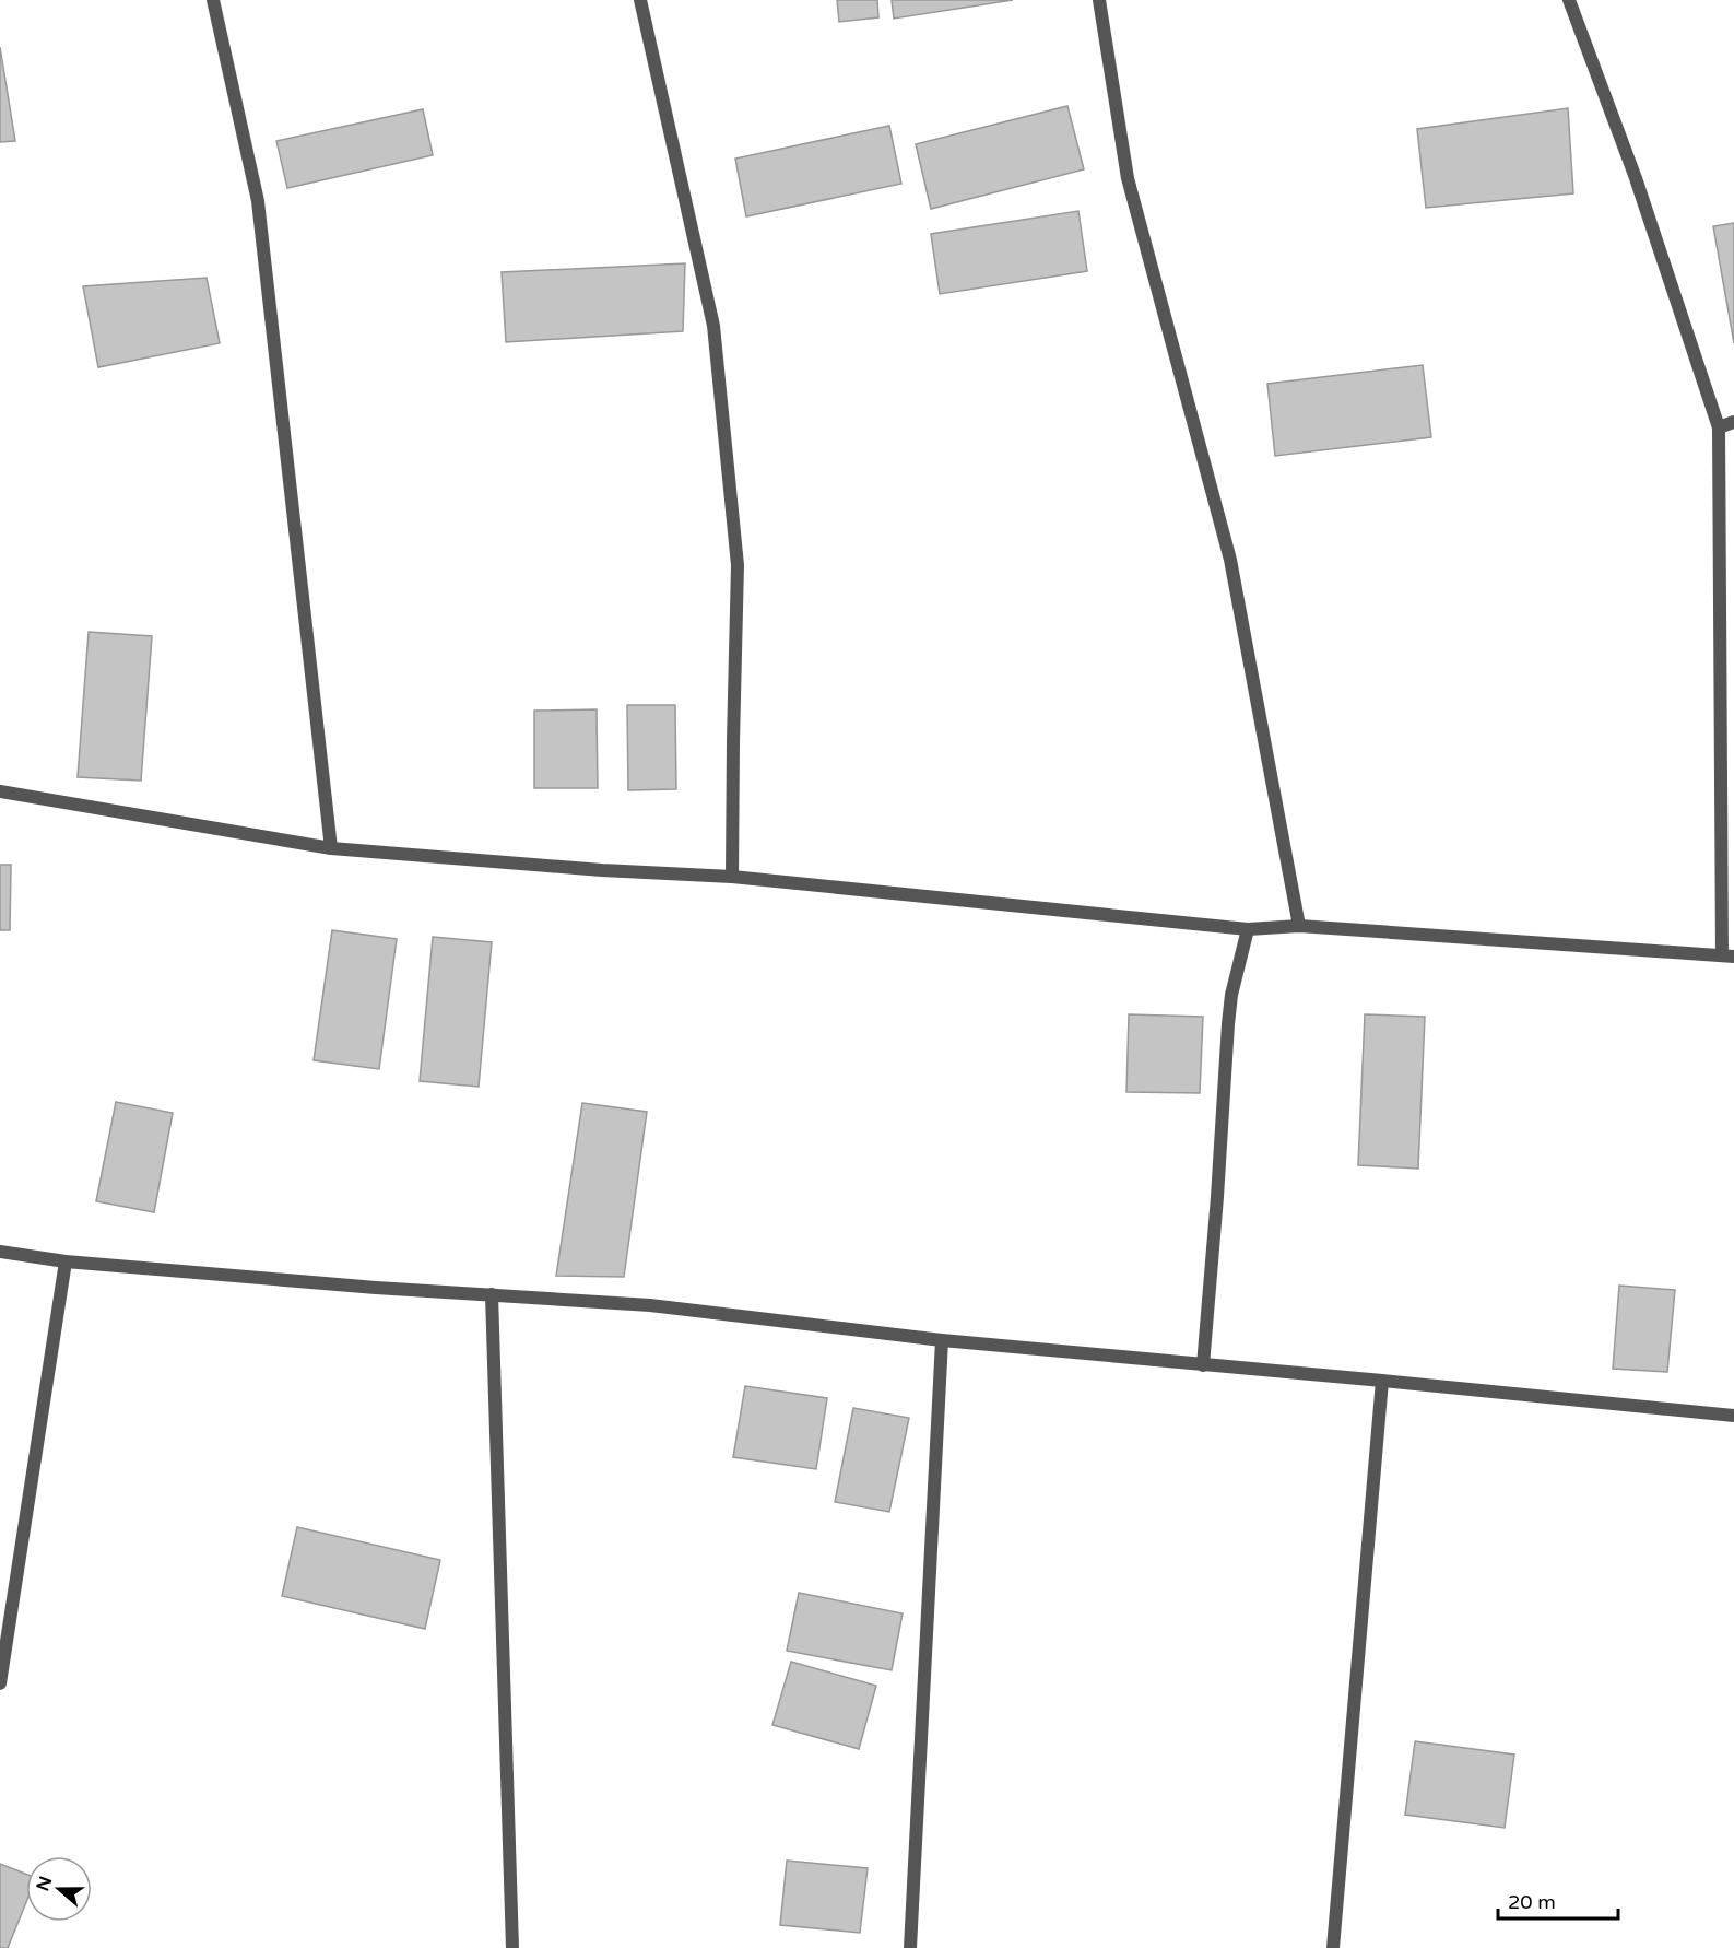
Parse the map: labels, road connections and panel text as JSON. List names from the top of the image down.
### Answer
{
  "scale_bar": "20 m",
  "north": "left"
}
